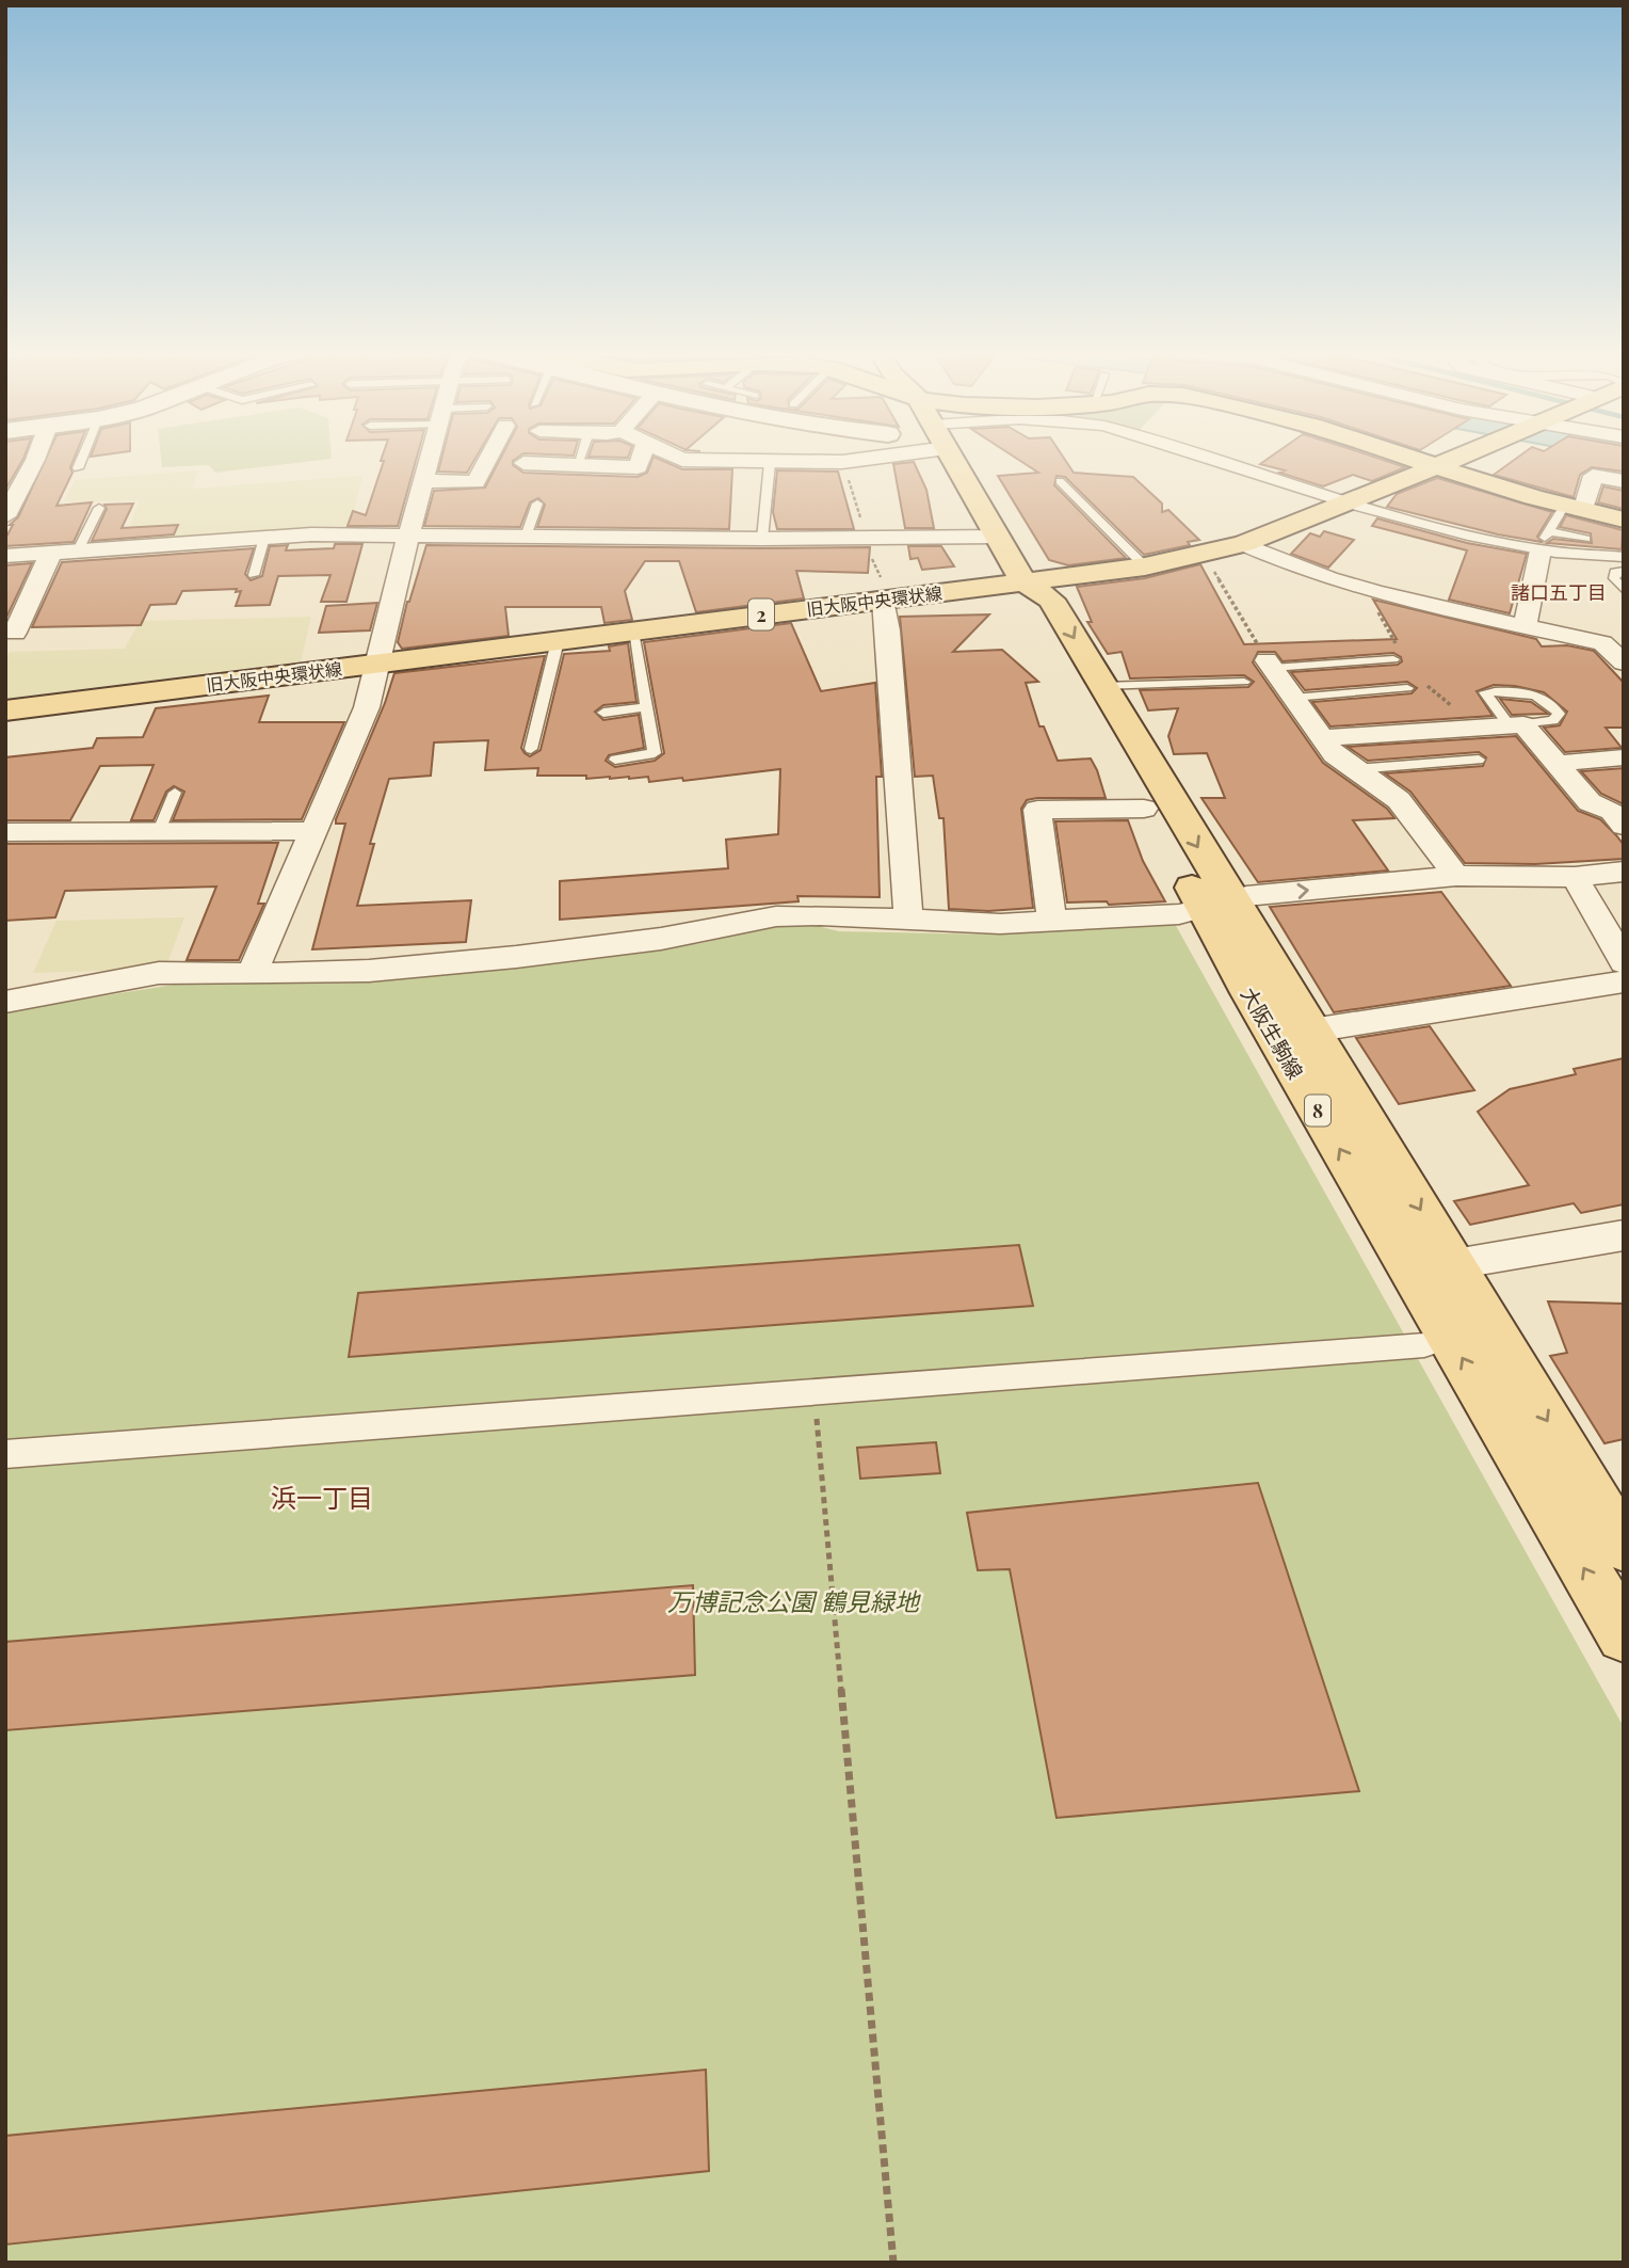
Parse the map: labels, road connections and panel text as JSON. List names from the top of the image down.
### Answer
{
  "streets": {
    "main road": [
      "旧大阪中央環状線",
      "2",
      "大阪生駒線",
      "8"
    ]
  },
  "crossings": [
    ["旧大阪中央環状線", "大阪生駒線"]
  ],
  "districts": ["諸口五丁目", "浜一丁目"],
  "parks": ["万博記念公園 鶴見緑地"]
}
